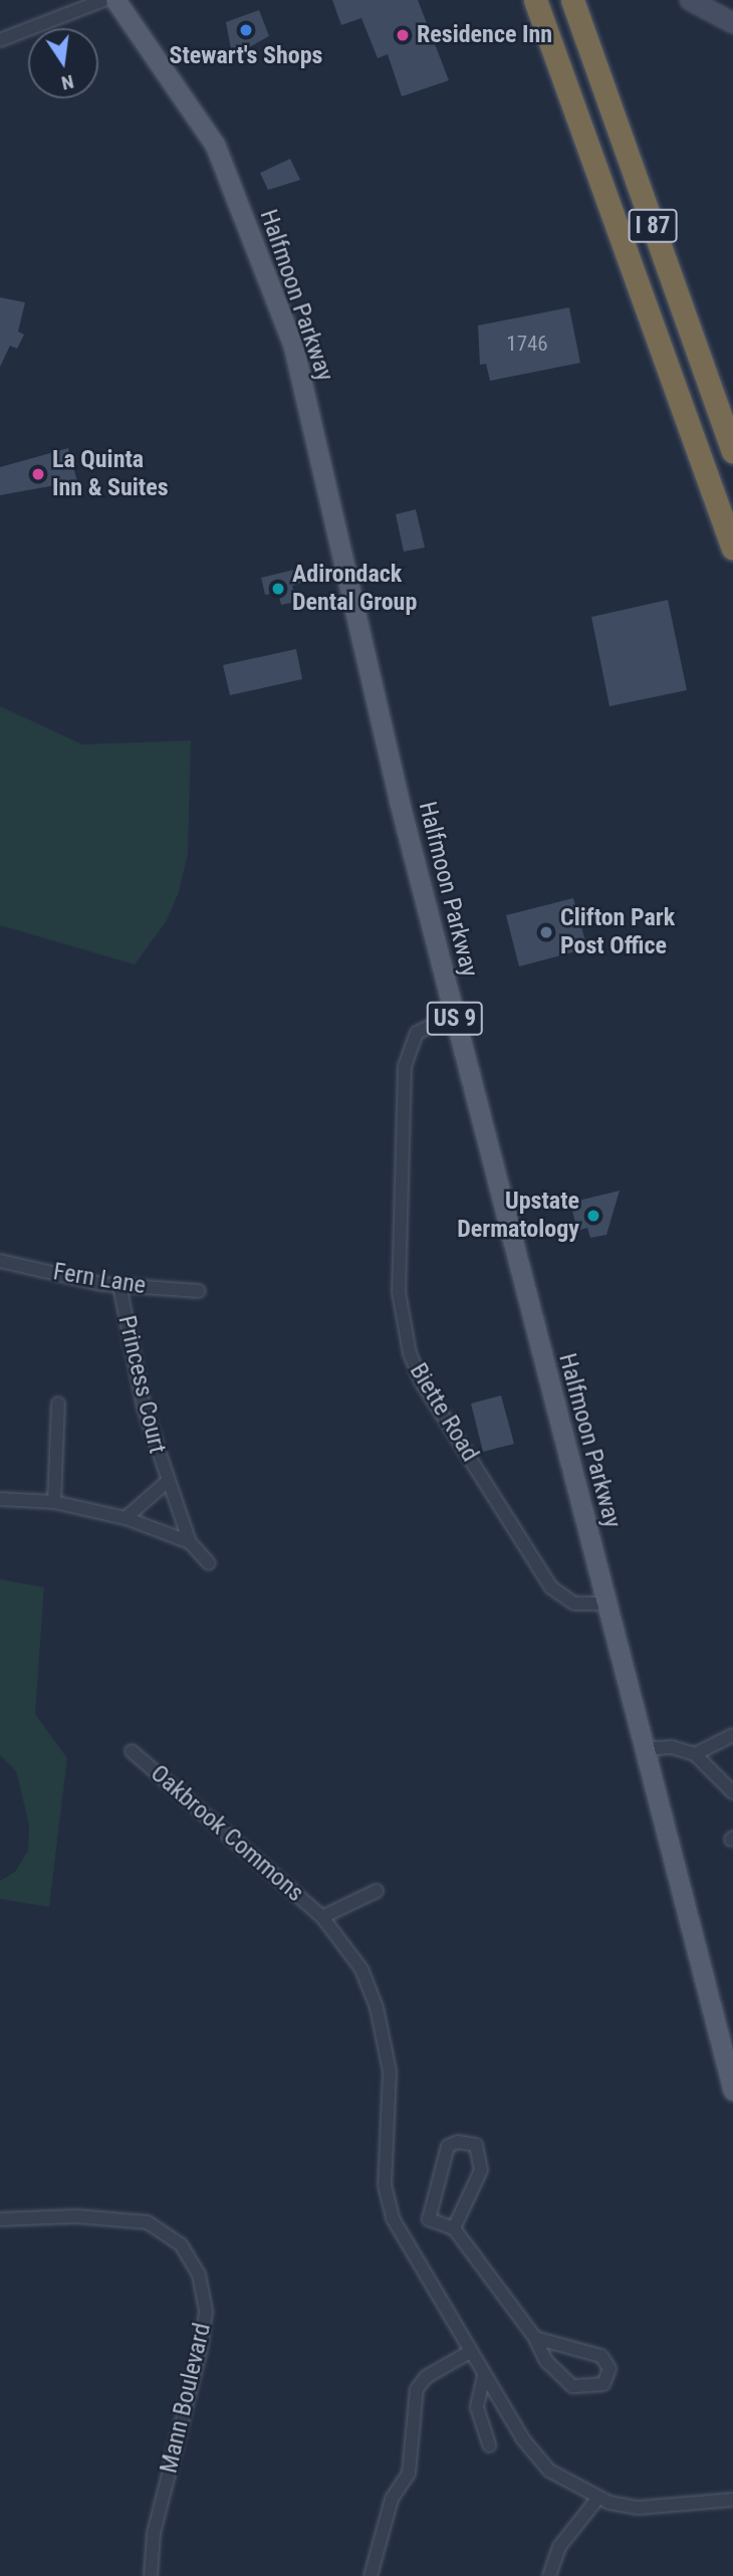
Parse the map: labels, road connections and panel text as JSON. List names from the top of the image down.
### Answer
{
  "streets": {
    "highway": ["I 87"],
    "main road": ["Halfmoon Parkway", "US 9"],
    "street": [
      "Fern Lane",
      "Princess Court",
      "Biette Road",
      "Oakbrook Commons",
      "Mann Boulevard"
    ]
  },
  "crossings": [
    ["Halfmoon Parkway", "Biette Road"],
    ["Fern Lane", "Princess Court"]
  ],
  "places": [
    "Stewart's Shops",
    "Residence Inn",
    "La Quinta Inn & Suites",
    "Adirondack Dental Group",
    "Clifton Park Post Office",
    "Upstate Dermatology"
  ],
  "house_numbers": ["1746"],
  "north": "bottom"
}
